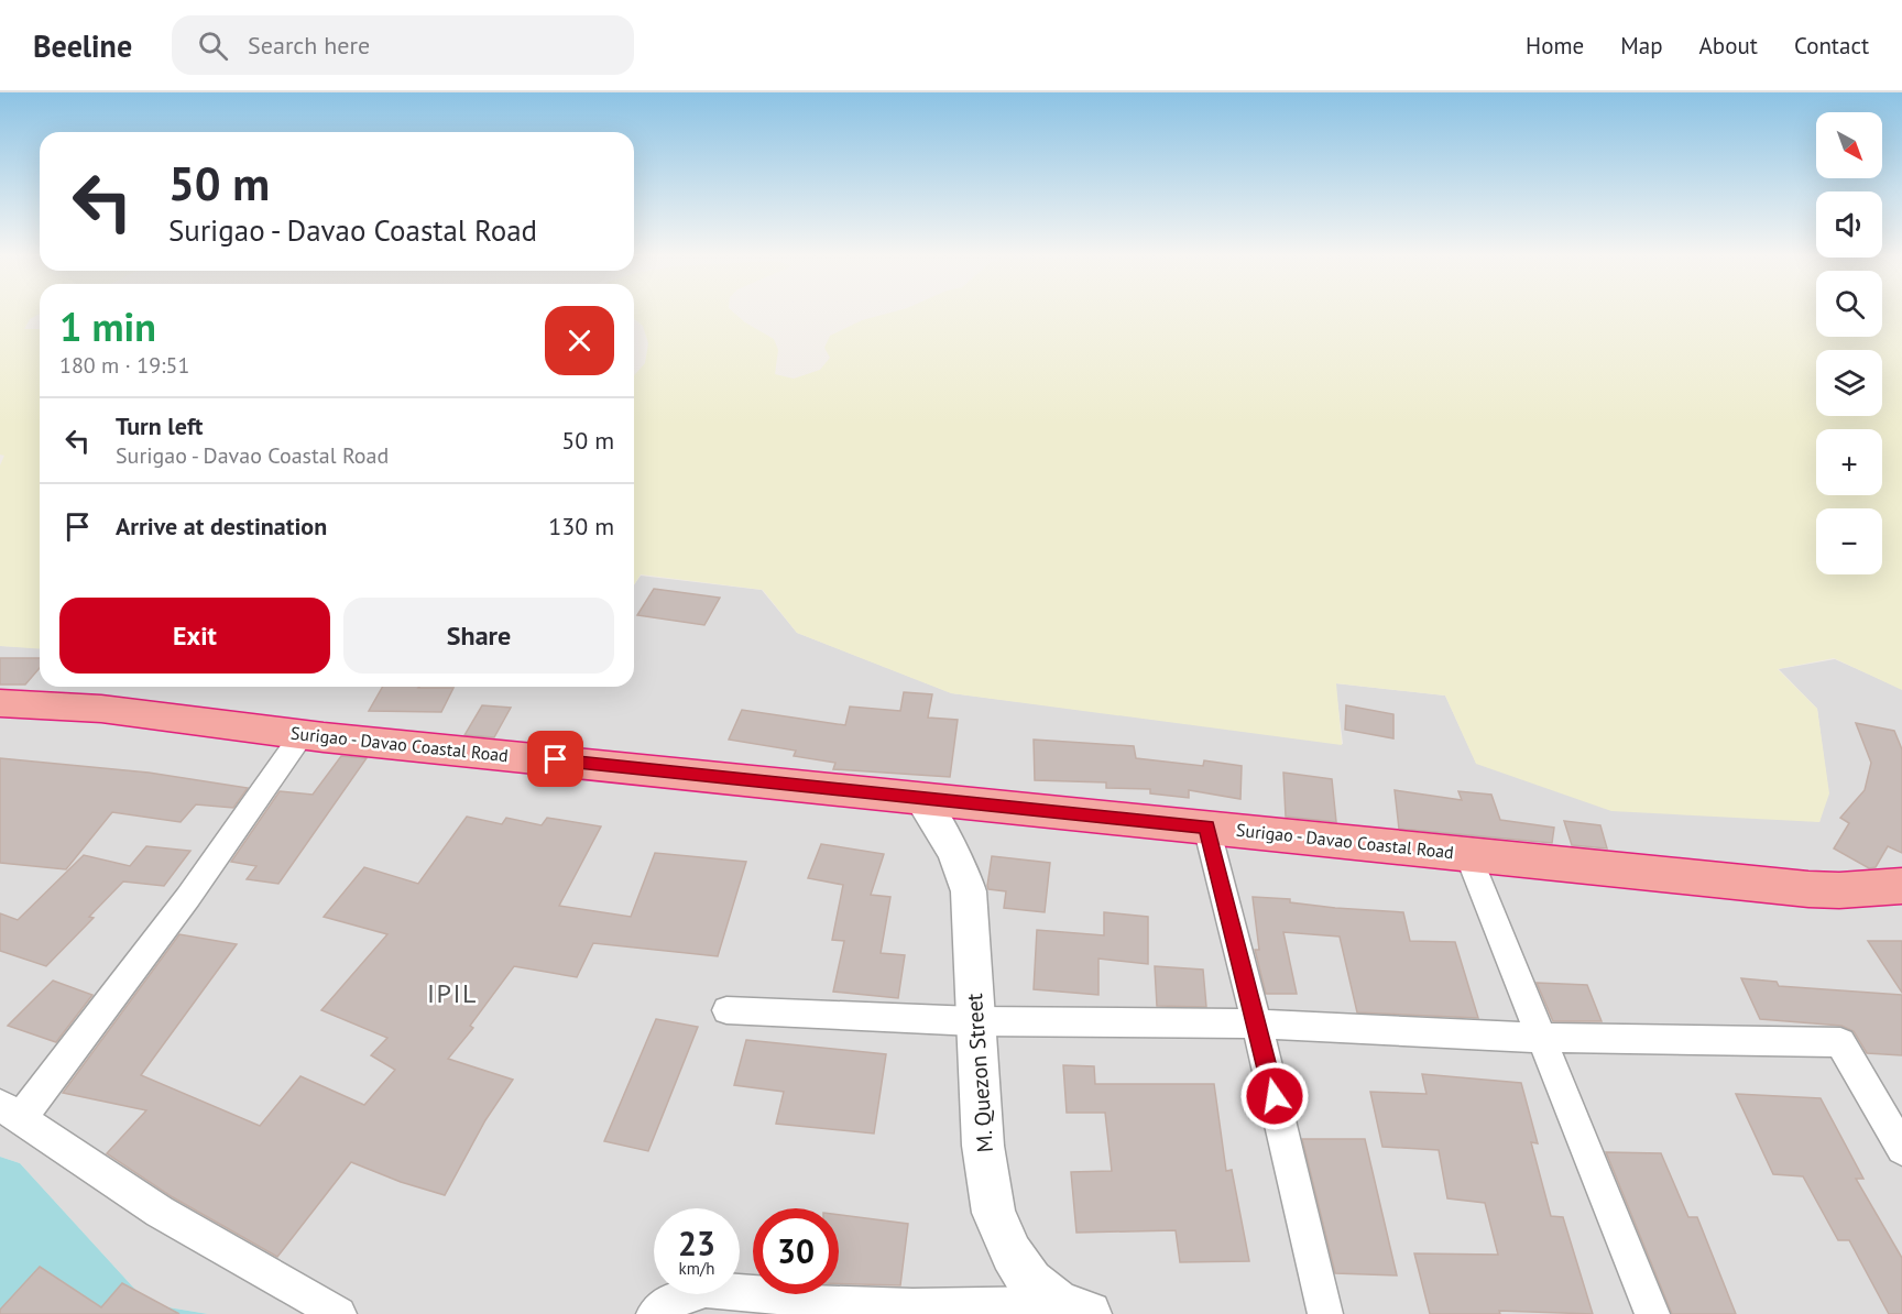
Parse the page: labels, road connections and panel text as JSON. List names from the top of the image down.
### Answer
{
  "streets": {
    "highway": ["Surigao - Davao Coastal Road"],
    "street": ["M. Quezon Street"]
  },
  "crossings": [
    ["Surigao - Davao Coastal Road", "M. Quezon Street"]
  ],
  "districts": ["IPIL"],
  "north": "bottom right",
  "page": {
    "header": "Beeline",
    "search": "Search here",
    "nav": [
      "Home",
      "Map",
      "About",
      "Contact"
    ],
    "map_buttons": ["+", "−"],
    "turn": ["50 m", "Surigao - Davao Coastal Road"],
    "heading": ["1 min", "180 m · 19:51"],
    "list": [
      {
        "name": "Turn left",
        "note": "Surigao - Davao Coastal Road",
        "value": "50 m"
      },
      {
        "name": "Arrive at destination",
        "value": "130 m"
      }
    ],
    "buttons": ["Exit", "Share"],
    "speed": "23 km/h",
    "limit": "30"
  }
}
